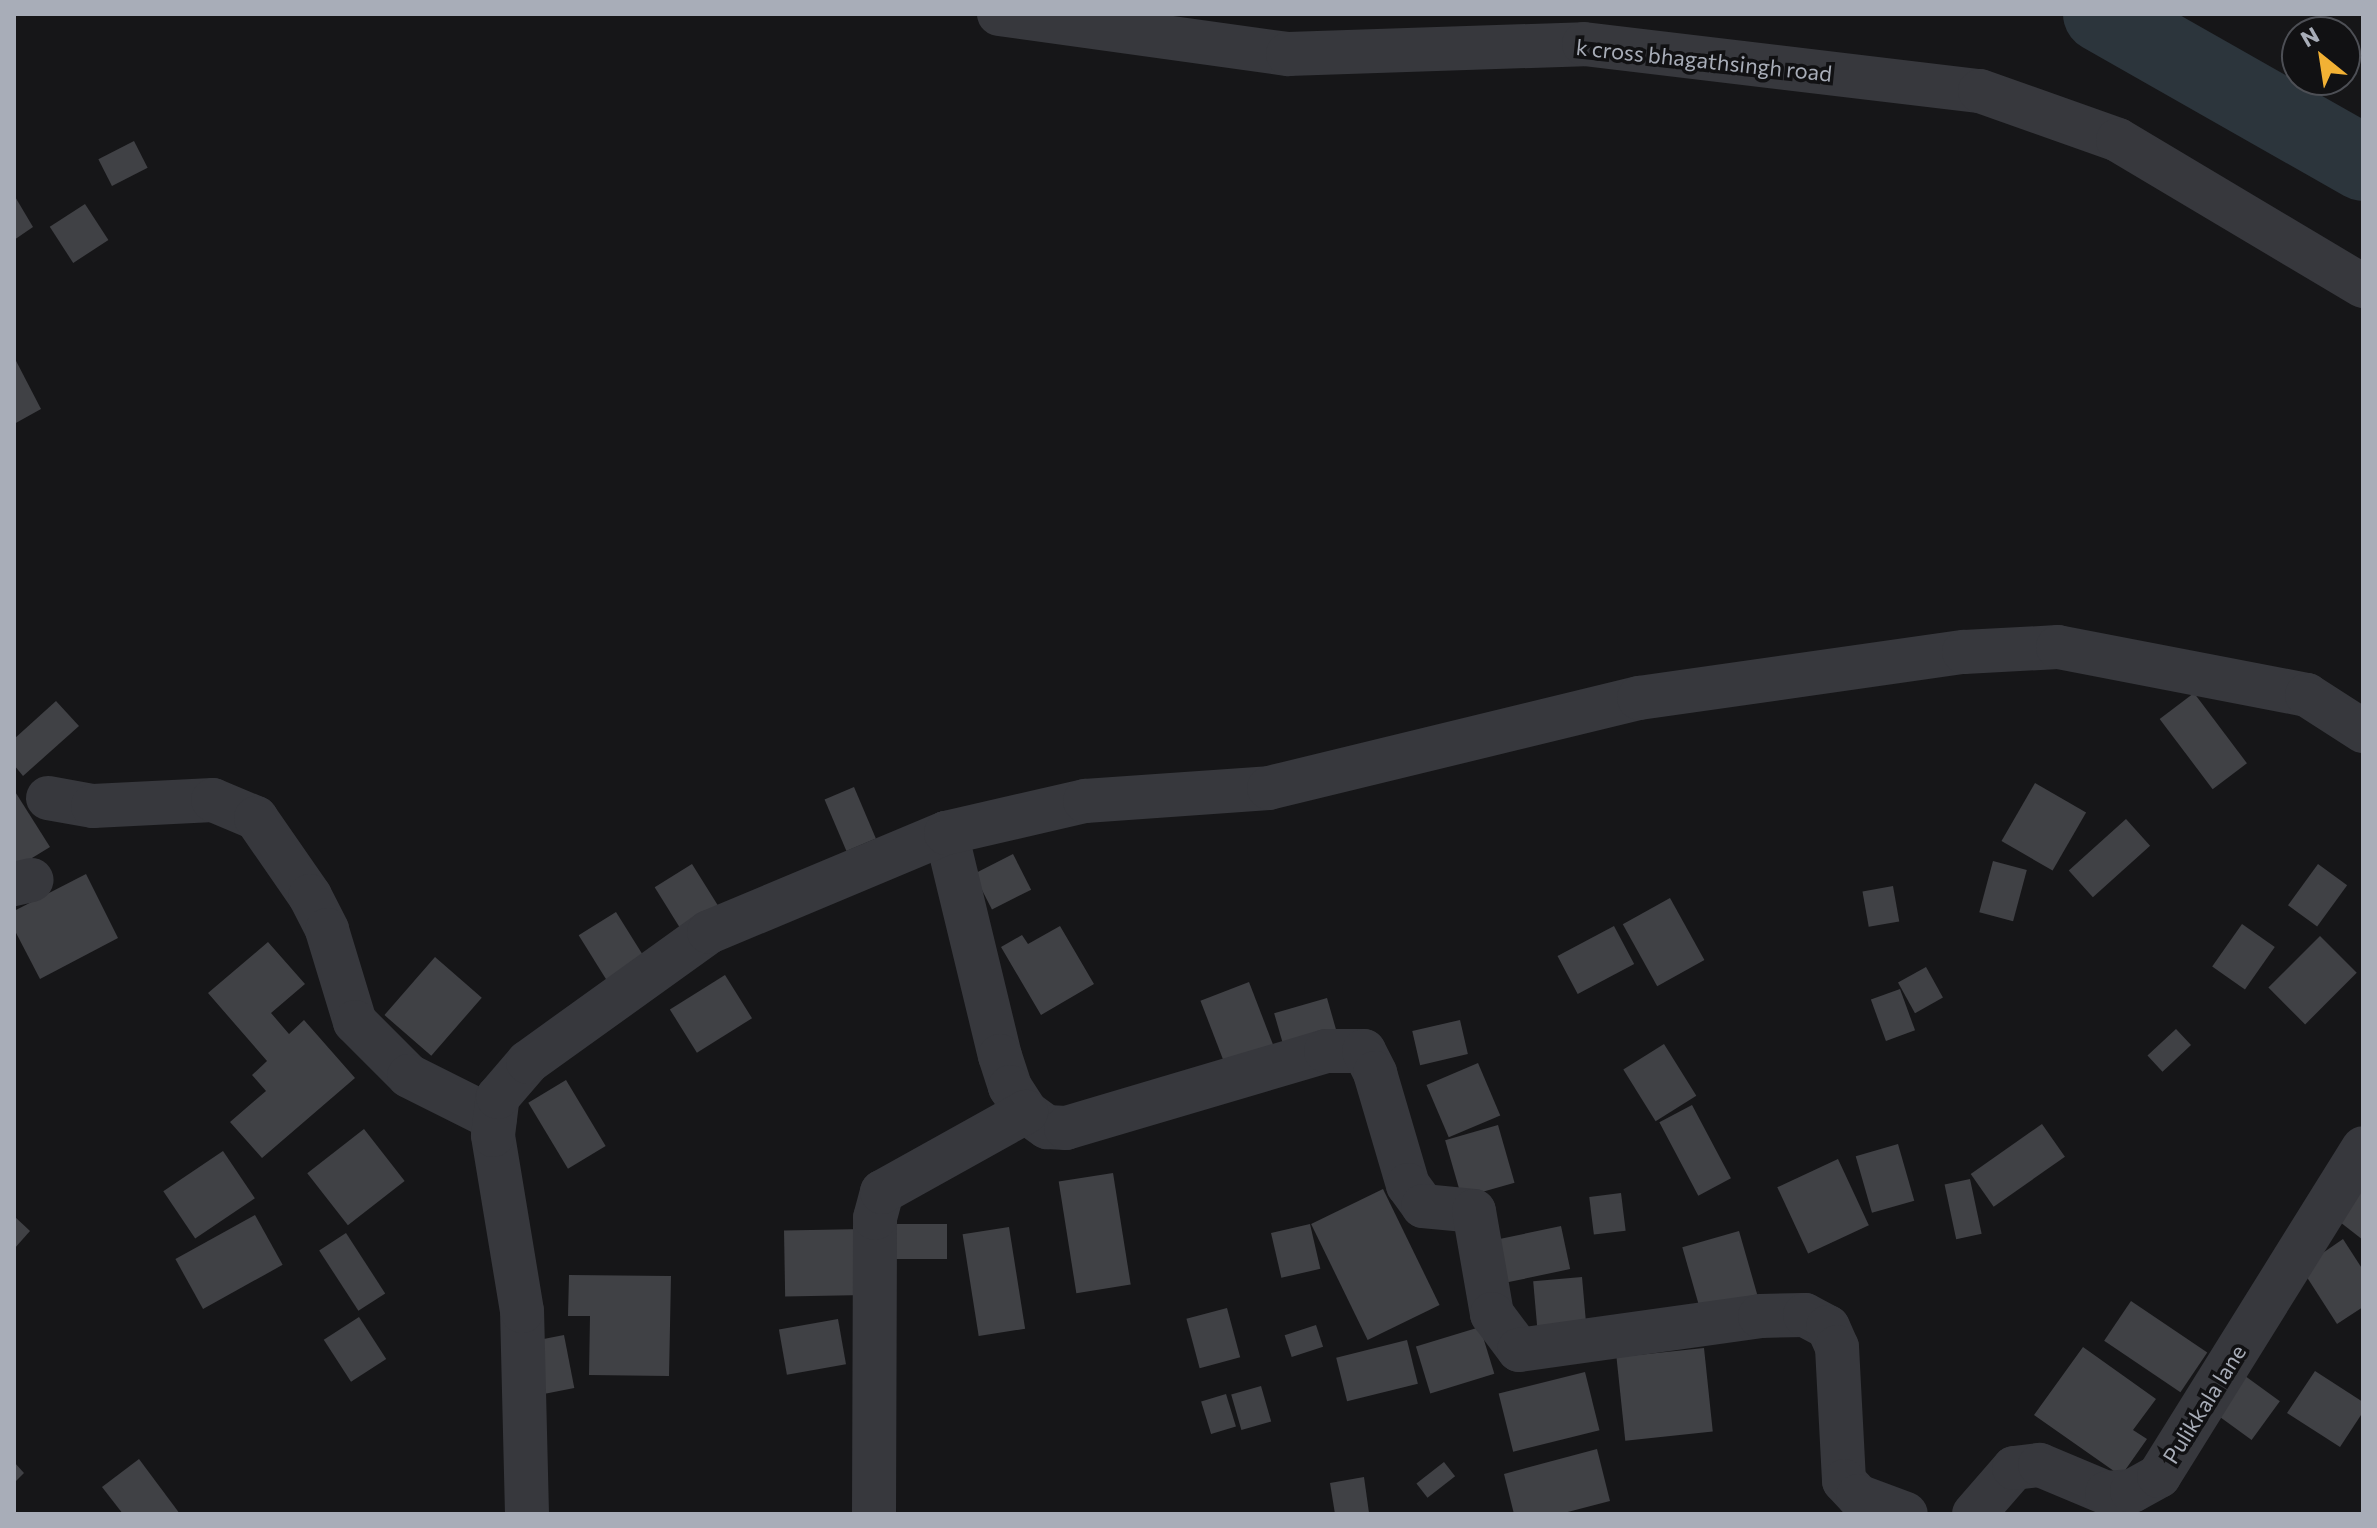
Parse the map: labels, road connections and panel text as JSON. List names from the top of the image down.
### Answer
{
  "streets": {
    "street": ["k cross bhagathsingh road", "Pulikkala lane"]
  },
  "north": "top left"
}
